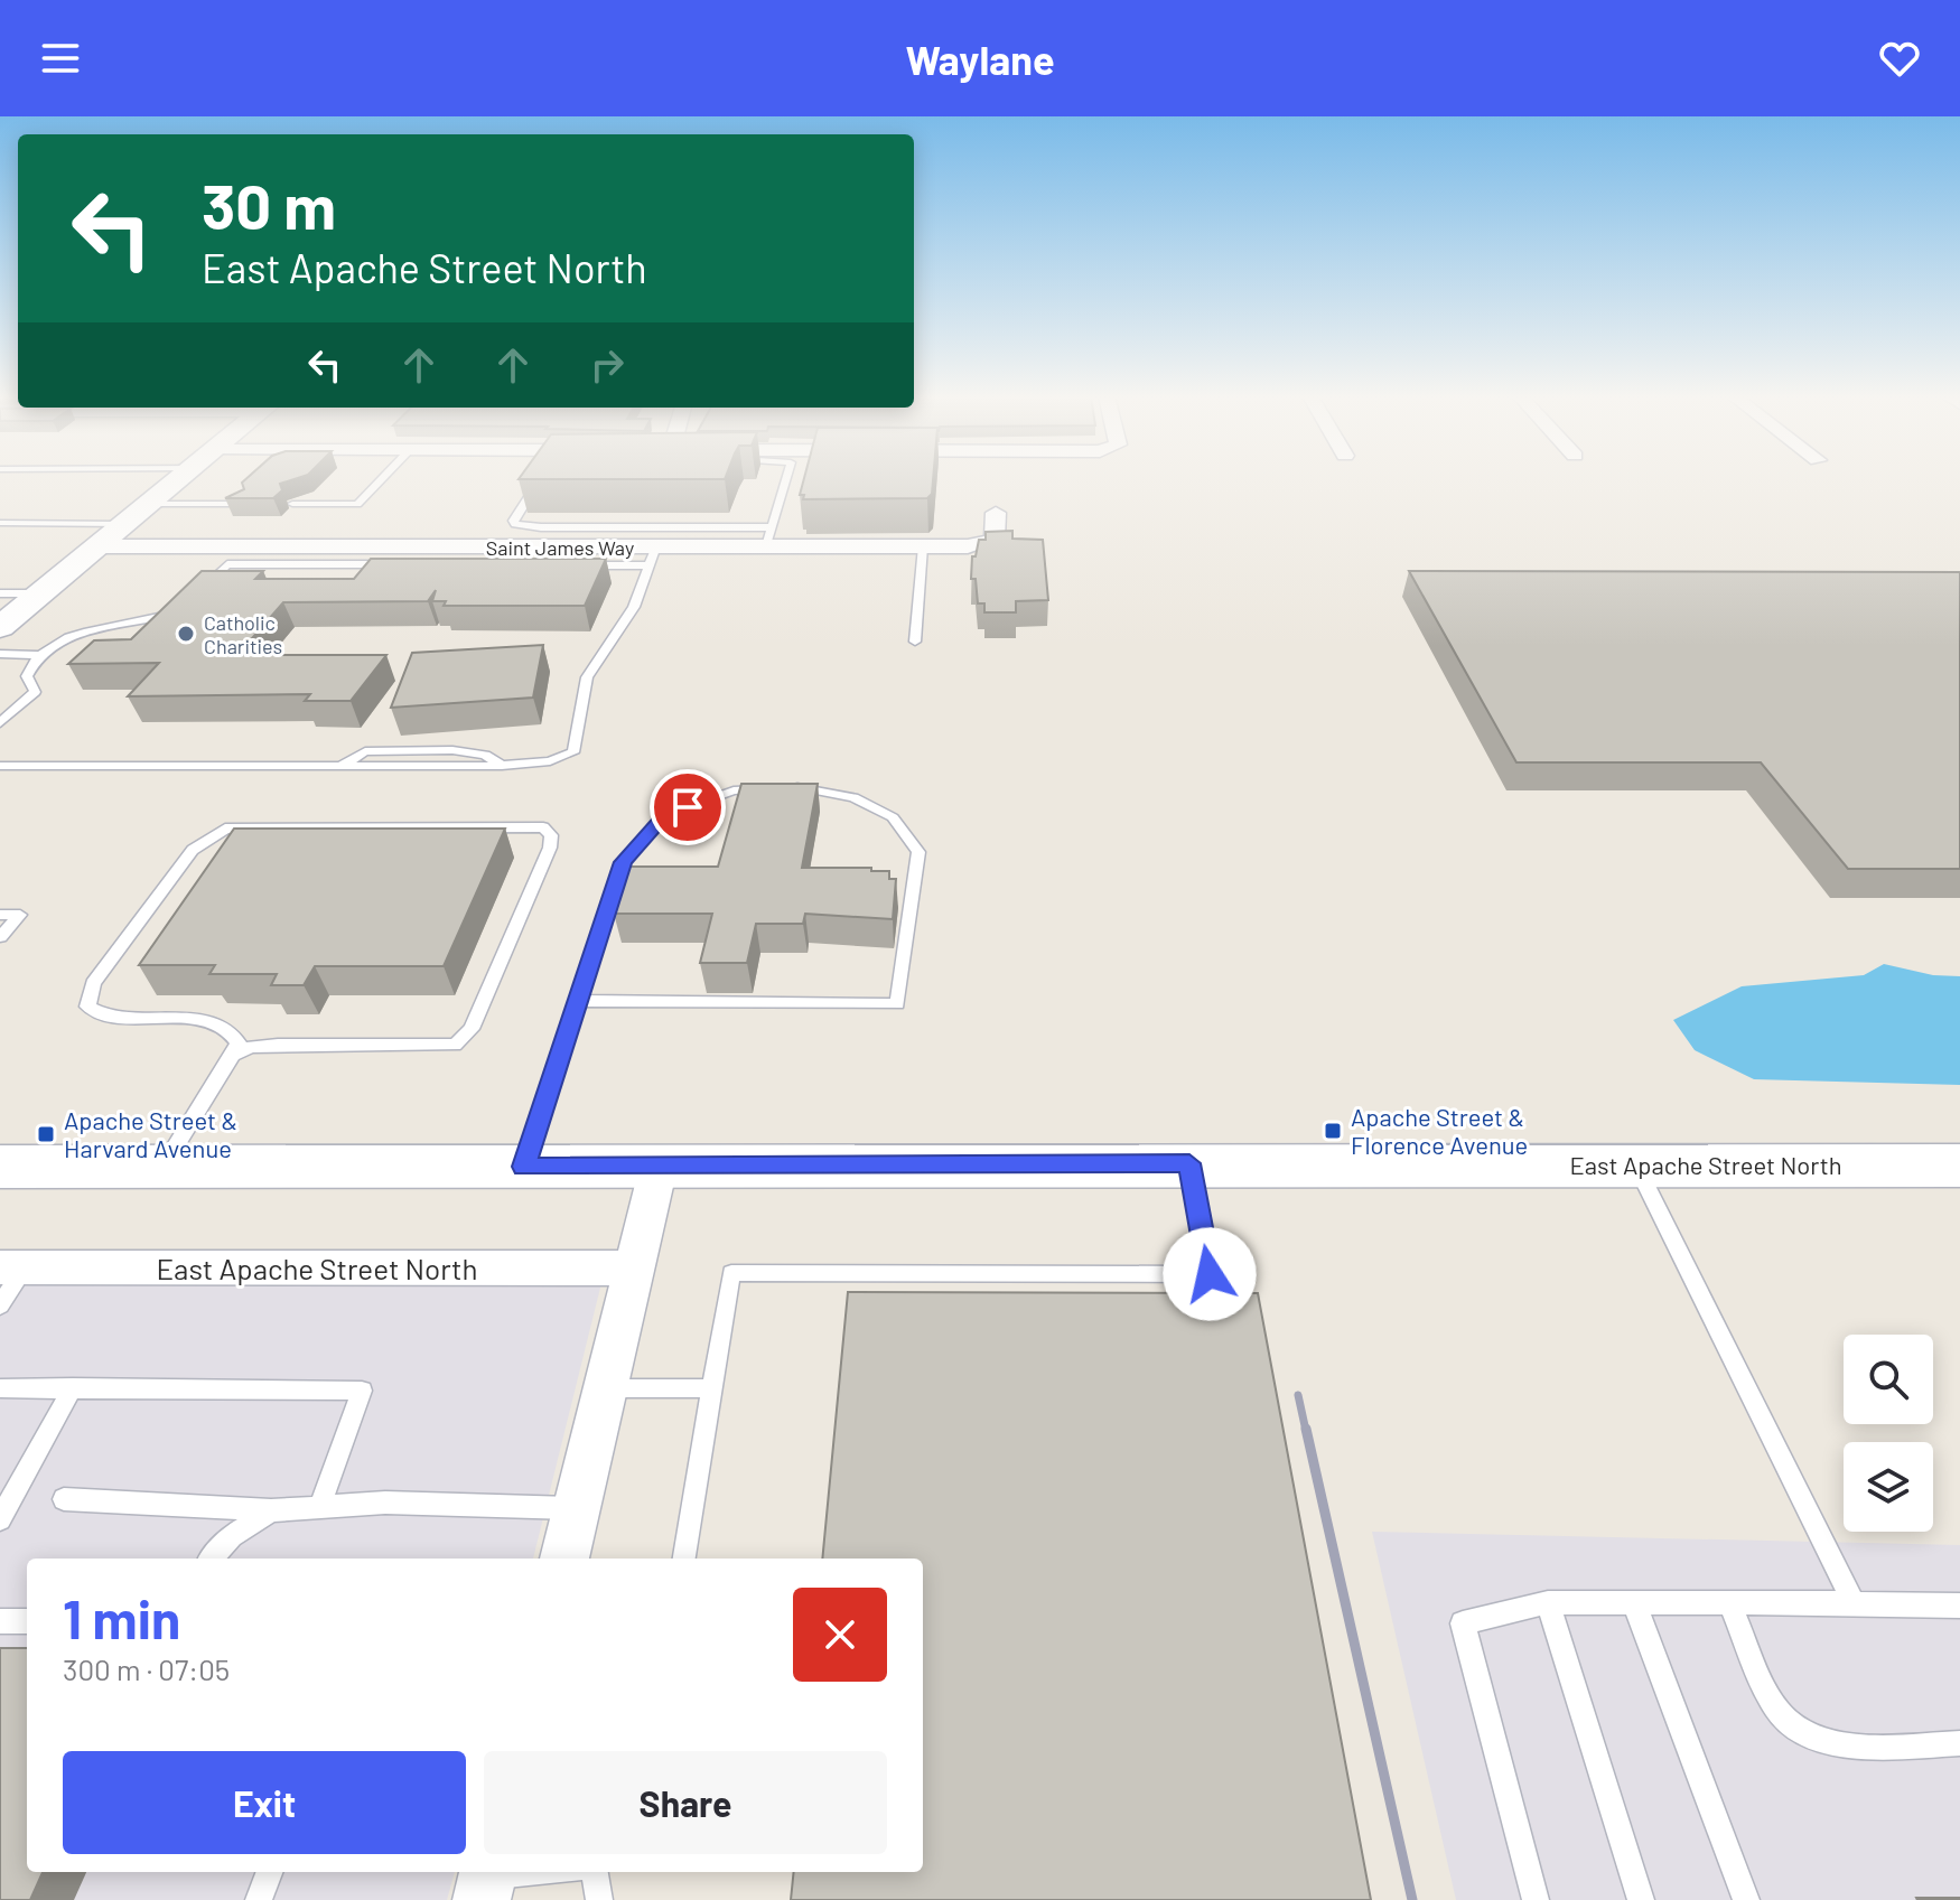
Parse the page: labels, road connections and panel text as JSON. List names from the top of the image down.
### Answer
{
  "streets": {
    "main road": ["East Apache Street North"],
    "street": ["Saint James Way"]
  },
  "places": {
    "other": ["Catholic Charities"],
    "transit": ["Apache Street & Florence Avenue", "Apache Street & Harvard Avenue"]
  },
  "page": {
    "header": "Waylane",
    "turn": ["30 m", "East Apache Street North"],
    "heading": ["1 min", "300 m · 07:05"],
    "buttons": ["Exit", "Share"]
  }
}
